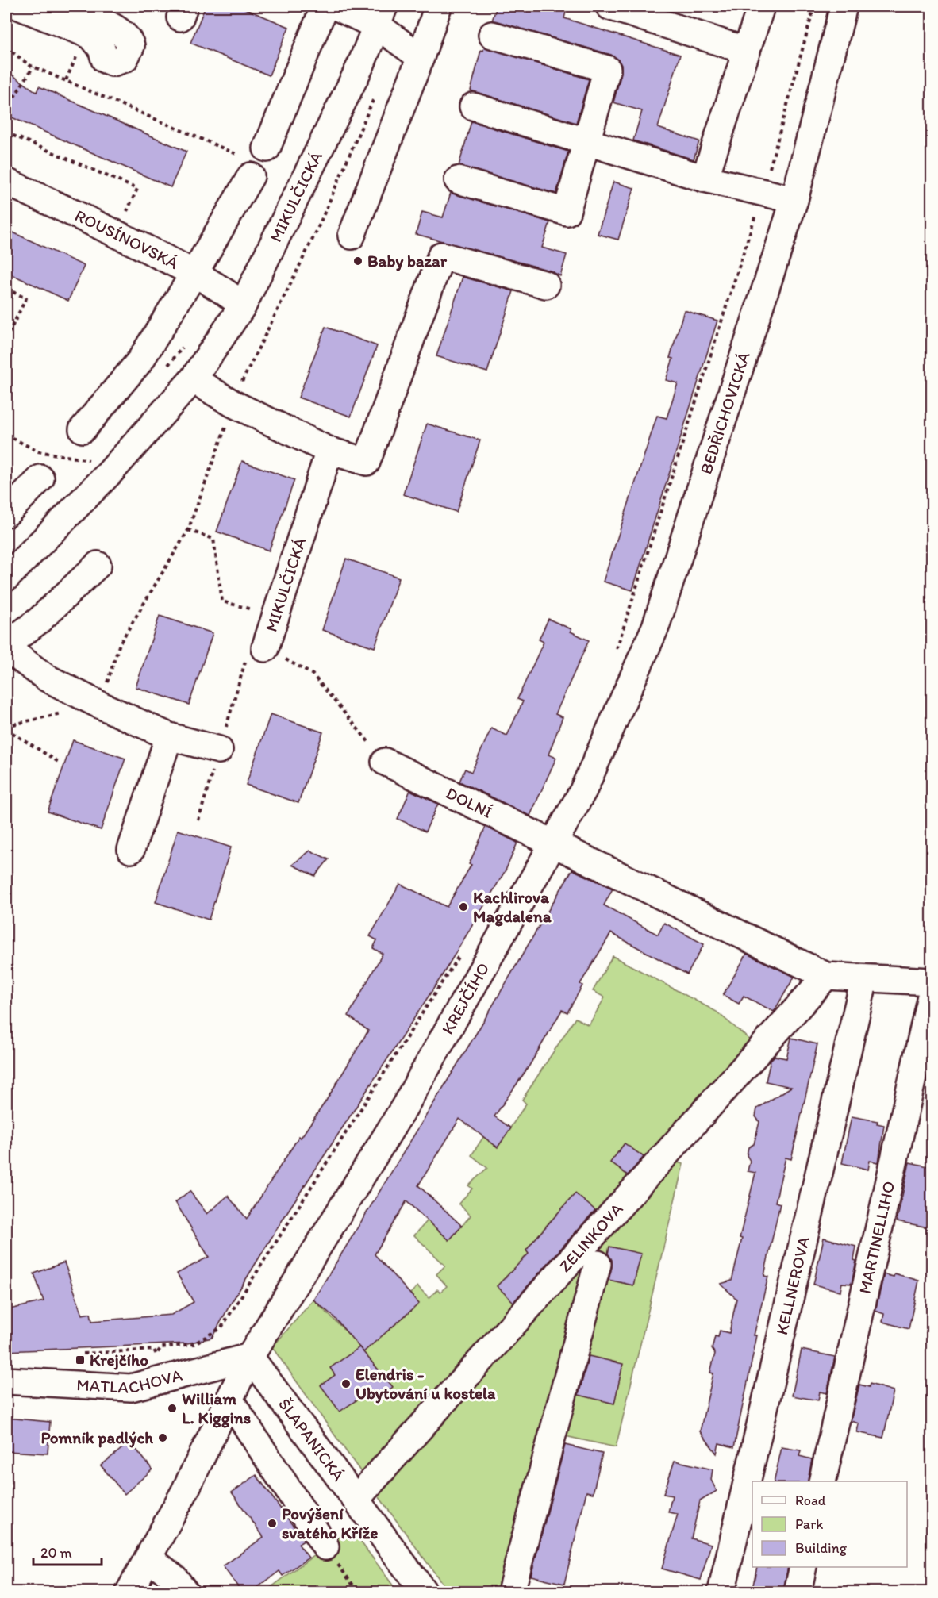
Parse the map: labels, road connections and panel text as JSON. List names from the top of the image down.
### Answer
{
  "streets": {
    "street": [
      "MIKULČICKÁ",
      "ROUSÍNOVSKÁ",
      "BEDŘICHOVICKÁ",
      "DOLNÍ",
      "KREJČÍHO",
      "ZELINKOVA",
      "MARTINELLIHO",
      "KELLNEROVA",
      "MATLACHOVA",
      "ŠLAPANICKÁ"
    ]
  },
  "crossings": [
    ["MIKULČICKÁ", "ROUSÍNOVSKÁ"],
    ["BEDŘICHOVICKÁ", "KREJČÍHO"],
    ["DOLNÍ", "KREJČÍHO"],
    ["DOLNÍ", "ZELINKOVA"],
    ["KREJČÍHO", "MATLACHOVA"],
    ["KREJČÍHO", "ŠLAPANICKÁ"],
    ["ZELINKOVA", "ŠLAPANICKÁ"],
    ["MATLACHOVA", "ŠLAPANICKÁ"]
  ],
  "places": {
    "other": [
      "Baby bazar",
      "Kachlirova Magdalena",
      "Elendris - Ubytování u kostela",
      "William L. Kiggins",
      "Pomník padlých",
      "Povýšení svatého Kříže"
    ],
    "transit": ["Krejčího"]
  },
  "legend": ["Road", "Park", "Building"],
  "scale_bar": "20 m"
}
